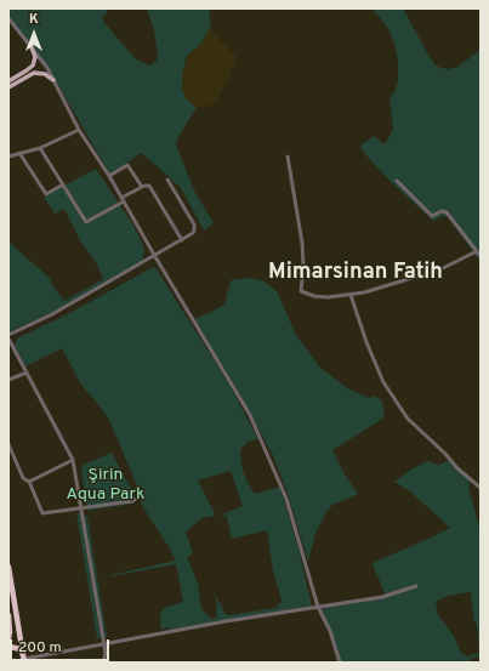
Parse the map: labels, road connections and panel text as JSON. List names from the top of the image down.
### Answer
{
  "districts": ["Mimarsinan Fatih"],
  "parks": ["Şirin Aqua Park"],
  "scale_bar": "200 m",
  "north": "top"
}
